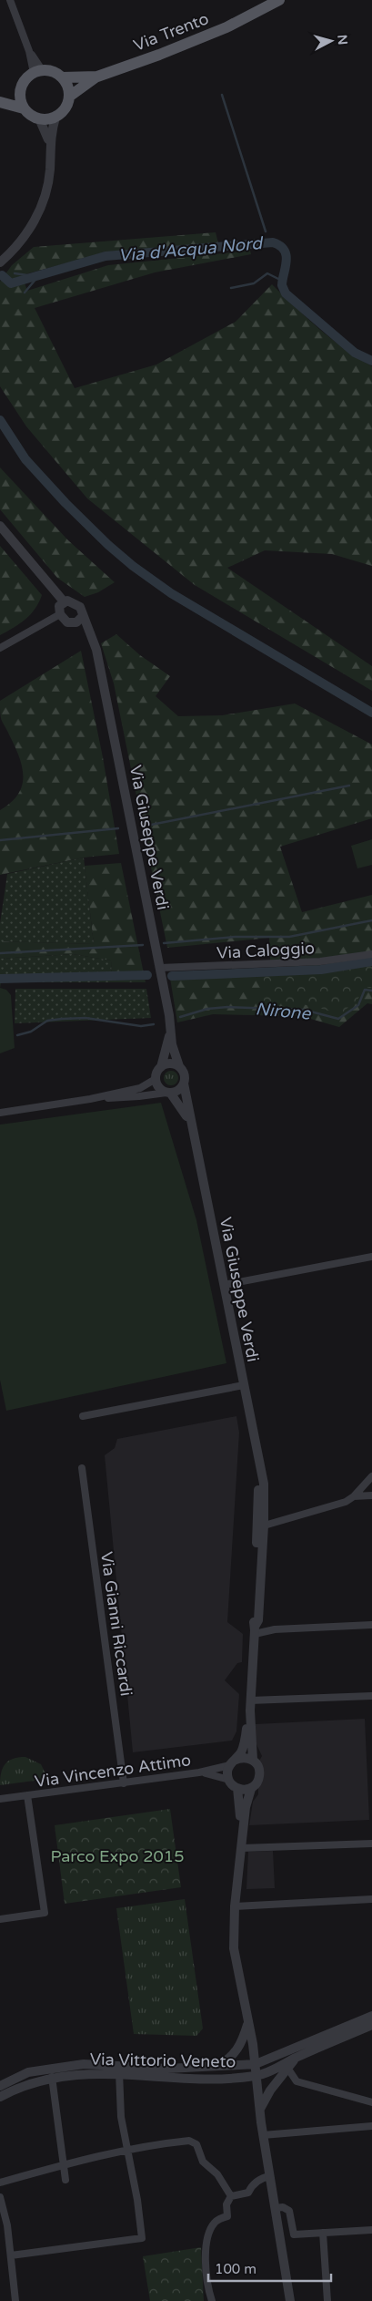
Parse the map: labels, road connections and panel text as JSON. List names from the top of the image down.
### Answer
{
  "streets": {
    "main road": ["Via Trento"],
    "street": [
      "Via Giuseppe Verdi",
      "Via Caloggio",
      "Via Gianni Riccardi",
      "Via Vincenzo Attimo",
      "Via Vittorio Veneto"
    ]
  },
  "crossings": [
    ["Via Giuseppe Verdi", "Via Caloggio"],
    ["Via Giuseppe Verdi", "Via Vincenzo Attimo"],
    ["Via Gianni Riccardi", "Via Vincenzo Attimo"]
  ],
  "water": ["Via d'Acqua Nord", "Nirone"],
  "parks": ["Parco Expo 2015"],
  "scale_bar": "100 m",
  "north": "right"
}
